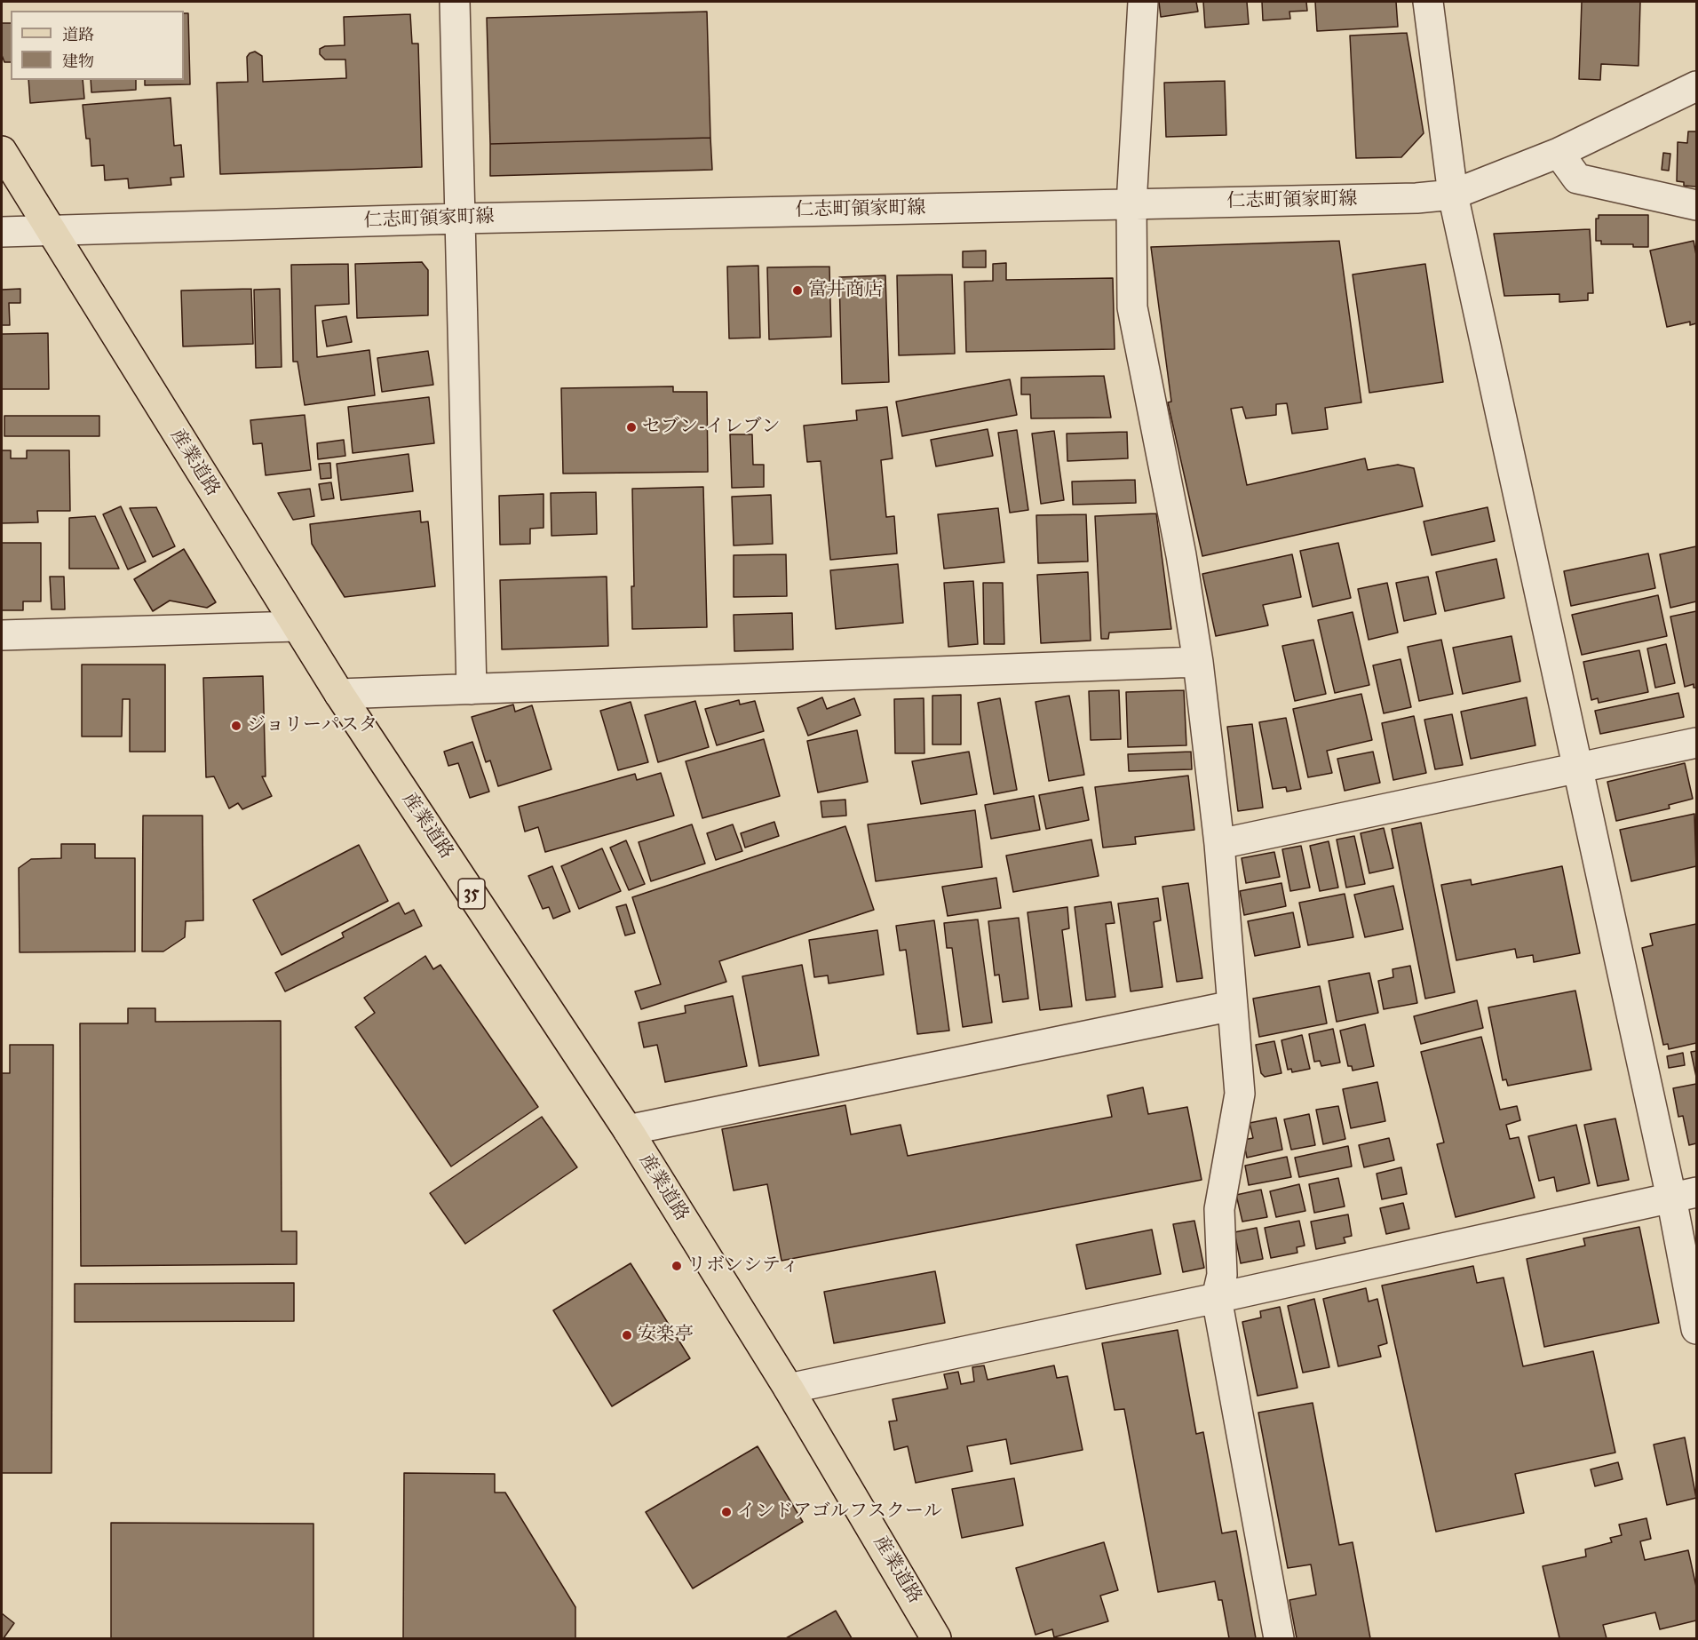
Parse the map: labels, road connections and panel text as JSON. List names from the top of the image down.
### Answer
{
  "streets": {
    "main road": ["産業道路", "35"],
    "street": ["仁志町領家町線"]
  },
  "crossings": [
    ["仁志町領家町線", "産業道路"]
  ],
  "places": [
    "富井商店",
    "セブン-イレブン",
    "ジョリーパスタ",
    "リボンシティ",
    "安楽亭",
    "インドアゴルフスクール"
  ],
  "legend": ["道路", "建物"]
}
